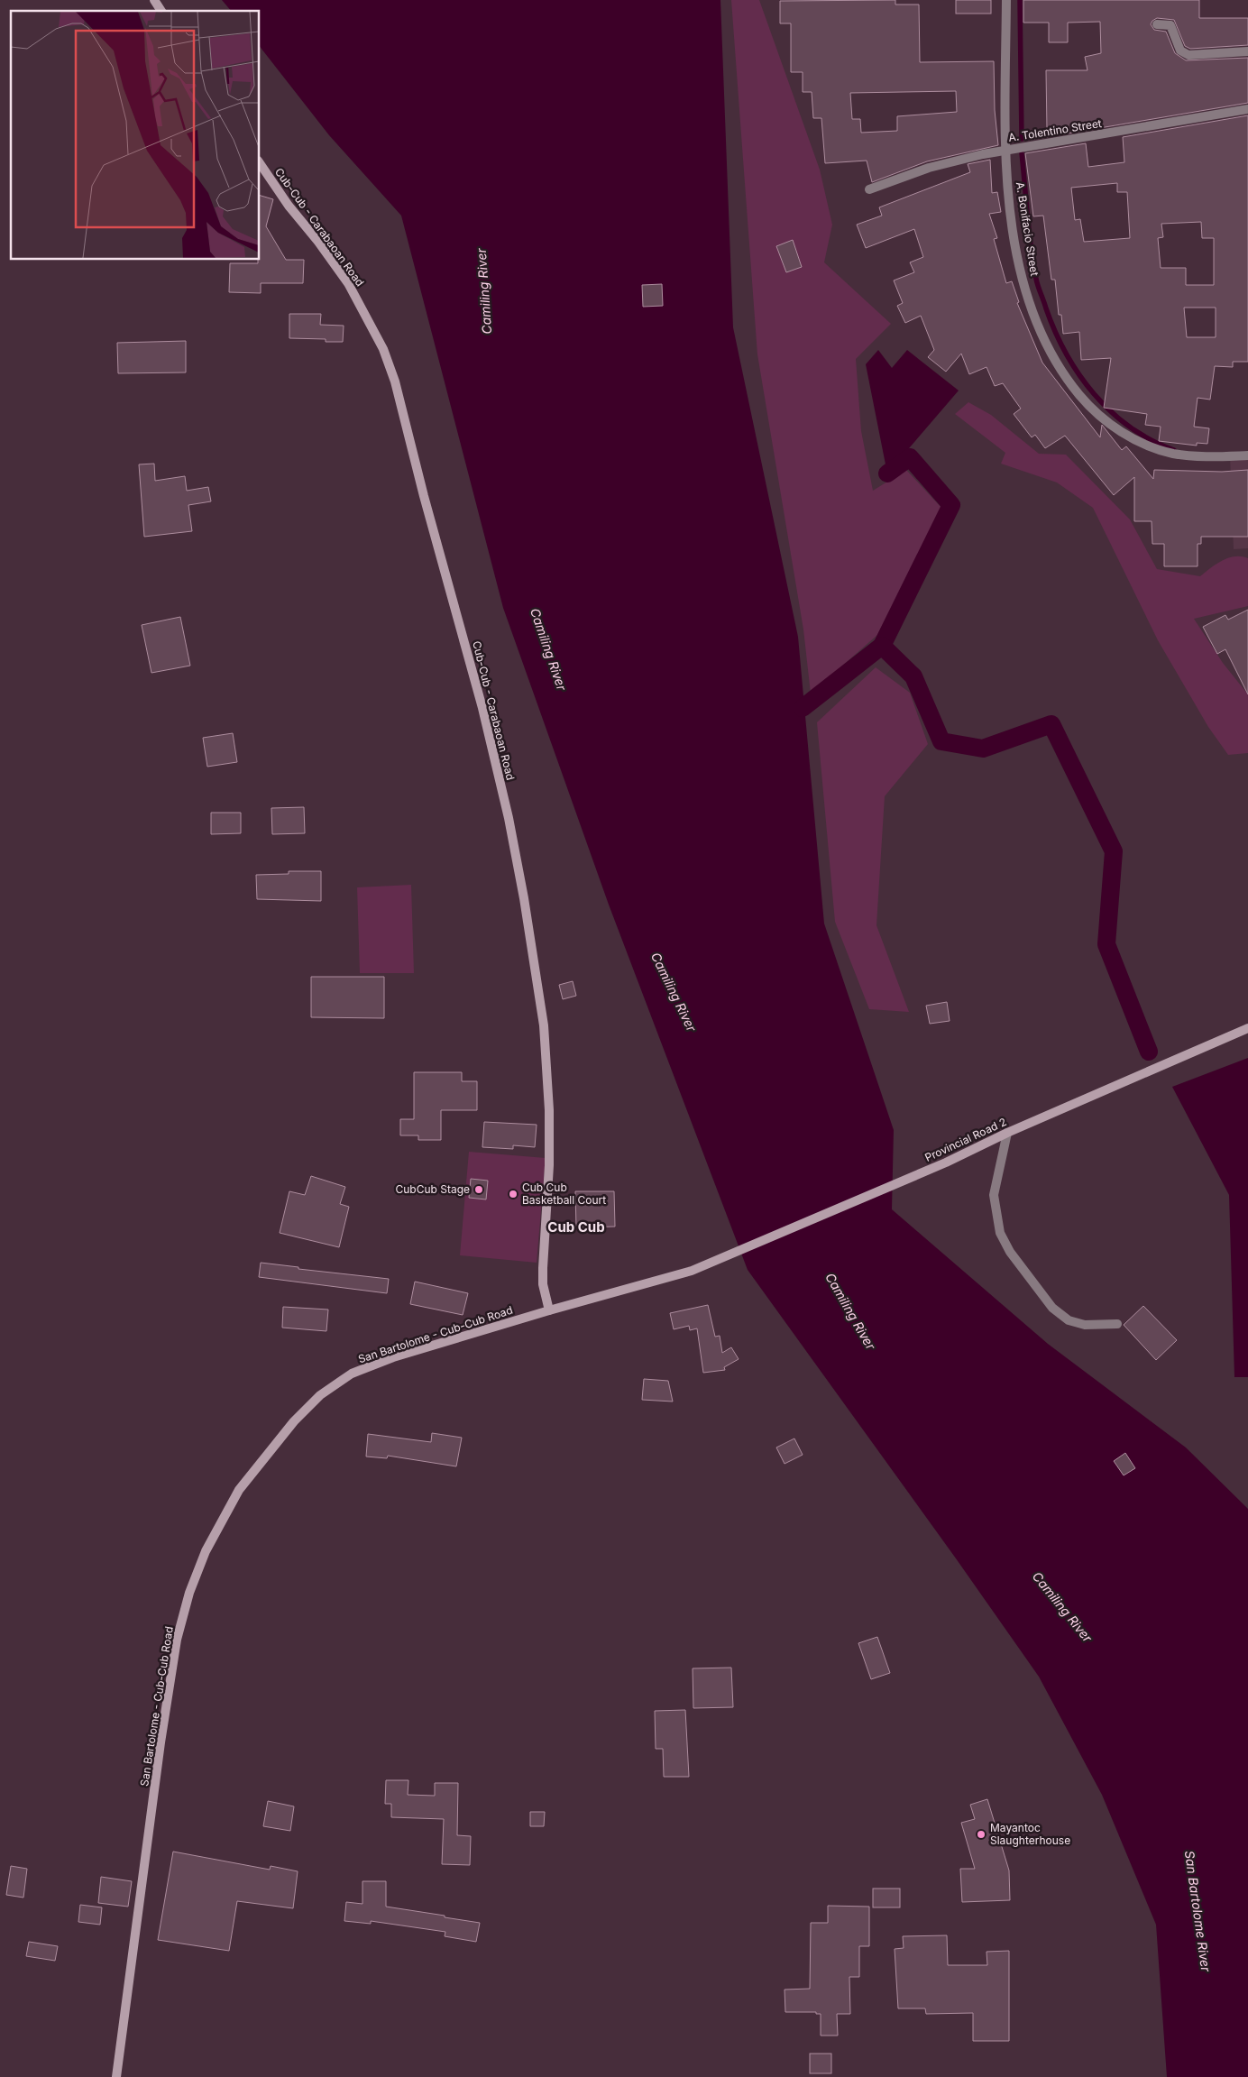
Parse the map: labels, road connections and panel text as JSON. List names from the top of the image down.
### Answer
{
  "streets": {
    "street": [
      "A. Tolentino Street",
      "Cub-Cub - Carabaoan Road",
      "A. Bonifacio Street",
      "Provincial Road 2",
      "San Bartolome - Cub-Cub Road"
    ]
  },
  "crossings": [
    ["A. Tolentino Street", "A. Bonifacio Street"],
    ["Cub-Cub - Carabaoan Road", "San Bartolome - Cub-Cub Road"],
    ["Provincial Road 2", "San Bartolome - Cub-Cub Road"]
  ],
  "districts": ["Cub Cub"],
  "water": ["Camiling River", "San Bartolome River"],
  "places": ["CubCub Stage", "Cub Cub Basketball Court", "Mayantoc Slaughterhouse"]
}
